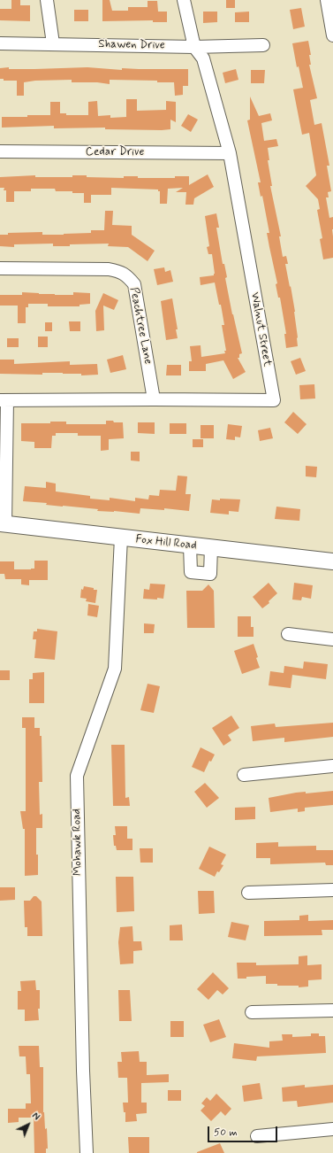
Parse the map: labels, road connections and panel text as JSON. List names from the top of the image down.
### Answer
{
  "streets": {
    "main road": ["Fox Hill Road"],
    "street": [
      "Shawen Drive",
      "Cedar Drive",
      "Peachtree Lane",
      "Walnut Street",
      "Mohawk Road"
    ]
  },
  "crossings": [
    ["Shawen Drive", "Walnut Street"],
    ["Cedar Drive", "Walnut Street"],
    ["Peachtree Lane", "Walnut Street"],
    ["Fox Hill Road", "Mohawk Road"]
  ],
  "scale_bar": "50 m",
  "north": "top right"
}
